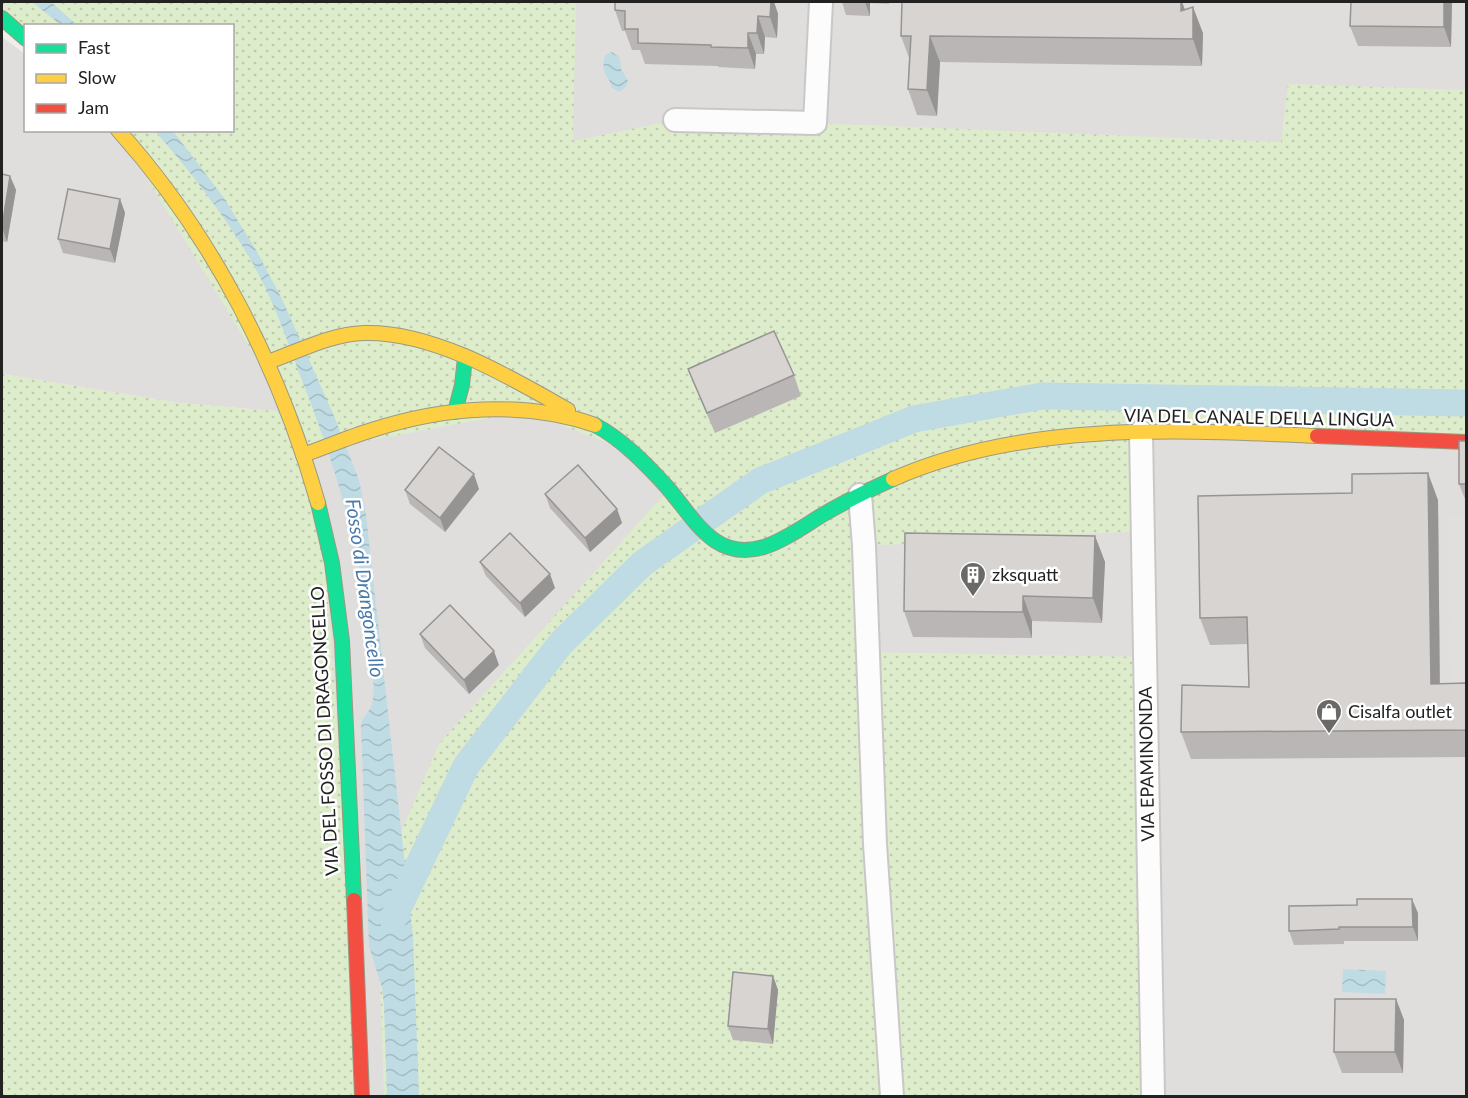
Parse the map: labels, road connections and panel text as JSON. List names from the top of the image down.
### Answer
{
  "streets": {
    "street": ["VIA DEL CANALE DELLA LINGUA", "VIA DEL FOSSO DI DRAGONCELLO", "VIA EPAMINONDA"]
  },
  "crossings": [
    ["VIA DEL CANALE DELLA LINGUA", "VIA DEL FOSSO DI DRAGONCELLO"],
    ["VIA DEL CANALE DELLA LINGUA", "VIA EPAMINONDA"]
  ],
  "water": ["Fosso di Drangoncello"],
  "places": {
    "building": ["zksquatt"],
    "shop": ["Cisalfa outlet"]
  },
  "legend": ["Fast", "Slow", "Jam"]
}
